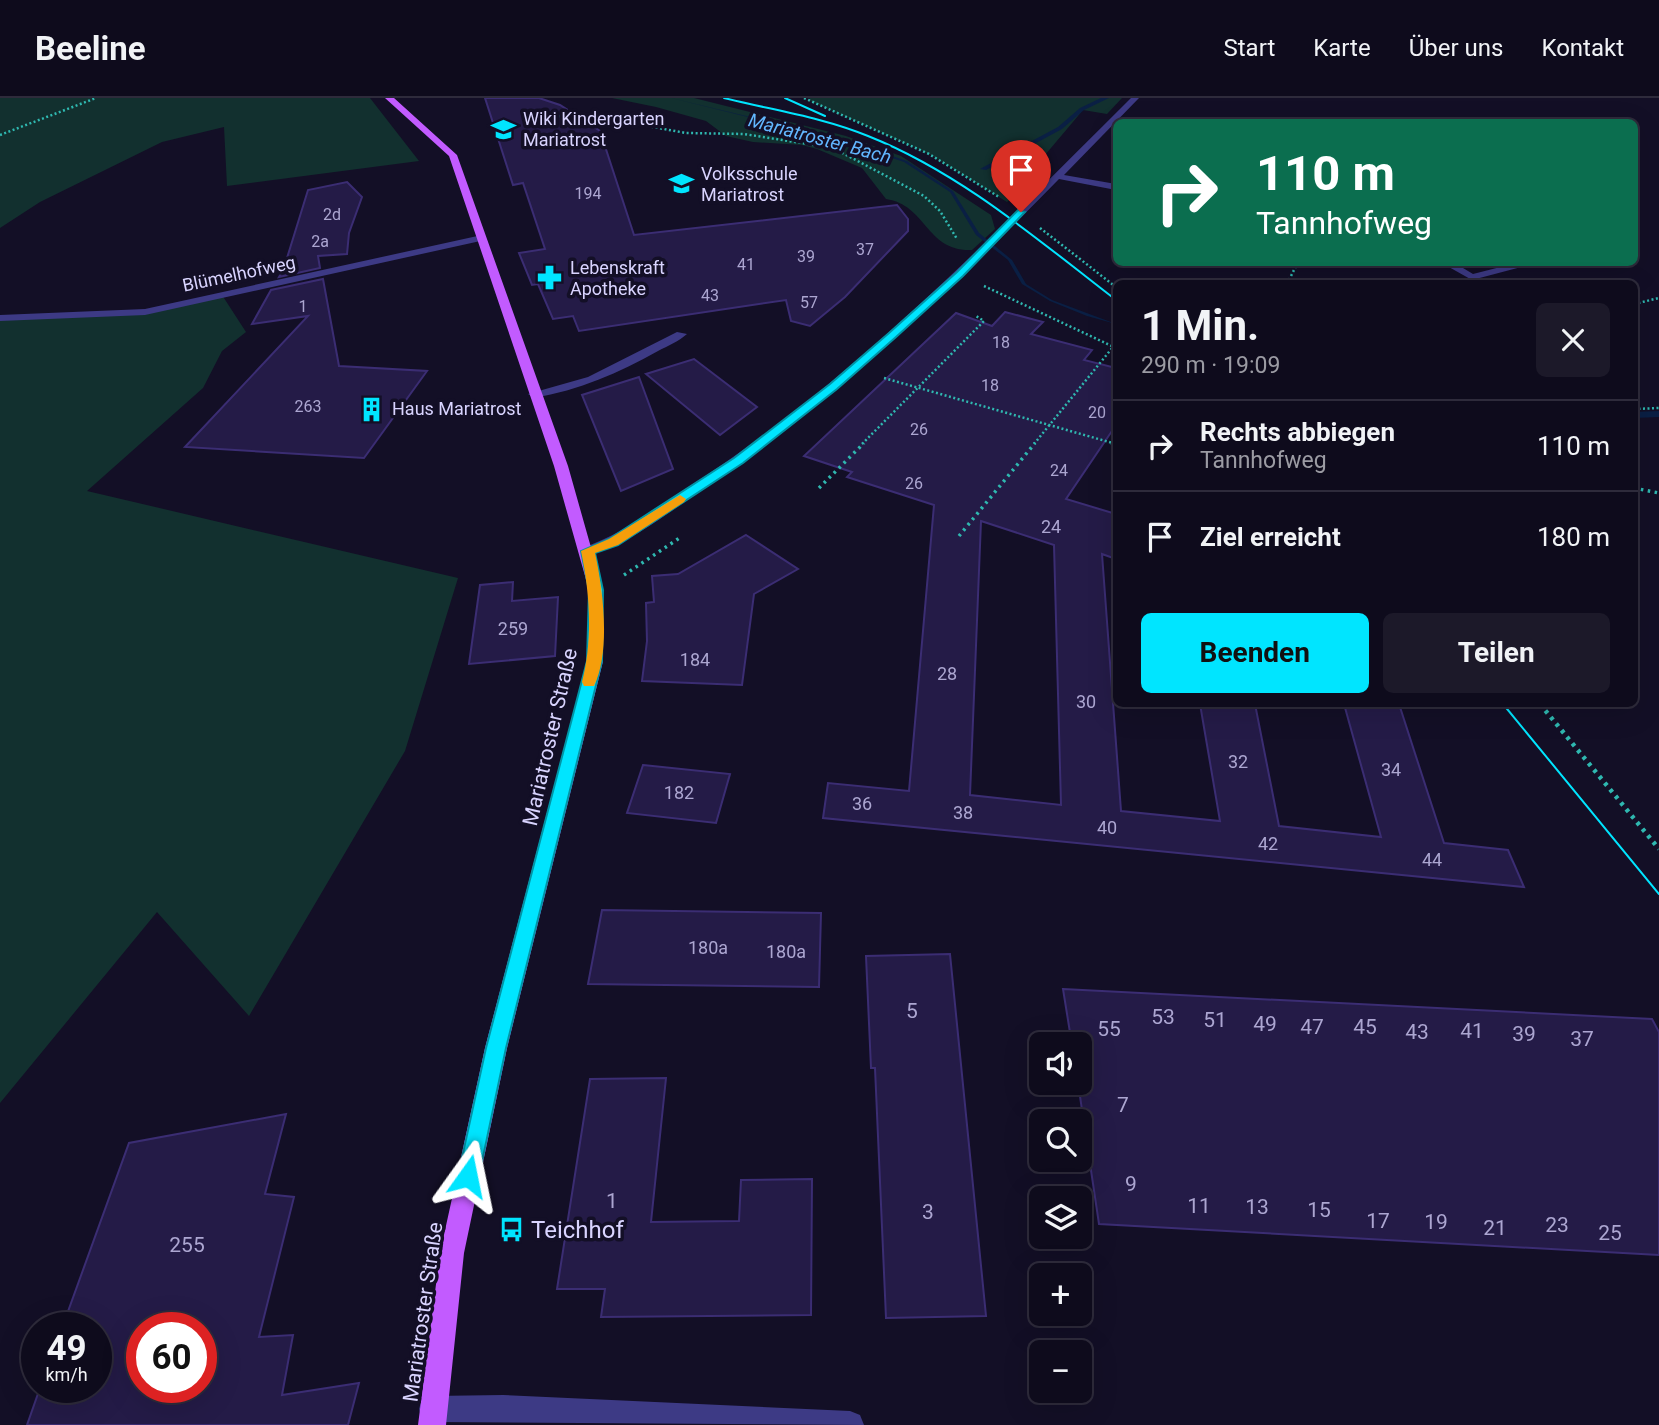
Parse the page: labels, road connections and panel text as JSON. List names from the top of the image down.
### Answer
{
  "streets": {
    "main road": ["Mariatroster Straße"],
    "street": ["Blümelhofweg"]
  },
  "crossings": [
    ["Blümelhofweg", "Mariatroster Straße"]
  ],
  "water": ["Mariatroster Bach"],
  "places": {
    "school or university": ["Wiki Kindergarten Mariatrost", "Volksschule Mariatrost"],
    "pharmacy": ["Lebenskraft Apotheke"],
    "building": ["Haus Mariatrost"],
    "bus stop": ["Teichhof"]
  },
  "house_numbers": [
    "194",
    "2d",
    "2a",
    "37",
    "39",
    "41",
    "43",
    "57",
    "1",
    "18",
    "18",
    "263",
    "20",
    "26",
    "24",
    "26",
    "24",
    "259",
    "184",
    "28",
    "30",
    "32",
    "34",
    "182",
    "36",
    "38",
    "40",
    "42",
    "44",
    "180a",
    "180a",
    "5",
    "53",
    "51",
    "49",
    "47",
    "45",
    "55",
    "41",
    "43",
    "39",
    "37",
    "7",
    "9",
    "1",
    "11",
    "13",
    "15",
    "3",
    "17",
    "19",
    "23",
    "21",
    "25",
    "255"
  ],
  "page": {
    "header": "Beeline",
    "nav": [
      "Start",
      "Karte",
      "Über uns",
      "Kontakt"
    ],
    "turn": ["110 m", "Tannhofweg"],
    "heading": ["1 Min.", "290 m · 19:09"],
    "list": [
      {
        "name": "Rechts abbiegen",
        "note": "Tannhofweg",
        "value": "110 m"
      },
      {
        "name": "Ziel erreicht",
        "value": "180 m"
      }
    ],
    "buttons": ["Beenden", "Teilen"],
    "map_buttons": ["+", "−"],
    "speed": "49 km/h",
    "limit": "60"
  }
}
